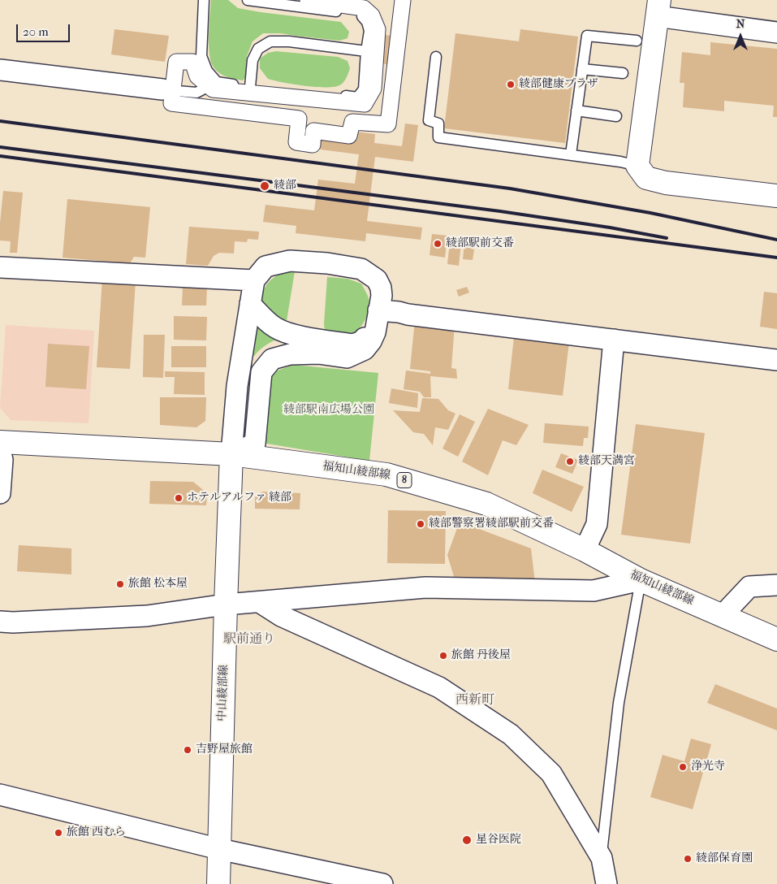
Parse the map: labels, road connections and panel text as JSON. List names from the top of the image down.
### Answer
{
  "streets": {
    "main road": ["福知山綾部線", "8", "中山綾部線"]
  },
  "crossings": [
    ["福知山綾部線", "中山綾部線"]
  ],
  "districts": ["駅前通り", "西新町"],
  "parks": ["綾部駅南広場公園"],
  "places": [
    "綾部健康プラザ",
    "綾部",
    "綾部駅前交番",
    "綾部天満宮",
    "ホテルアルファ 綾部",
    "綾部警察署綾部駅前交番",
    "旅館 松本屋",
    "旅館 丹後屋",
    "吉野屋旅館",
    "浄光寺",
    "旅館 西むら",
    "星谷医院",
    "綾部保育園"
  ],
  "scale_bar": "20 m",
  "north": "top"
}
